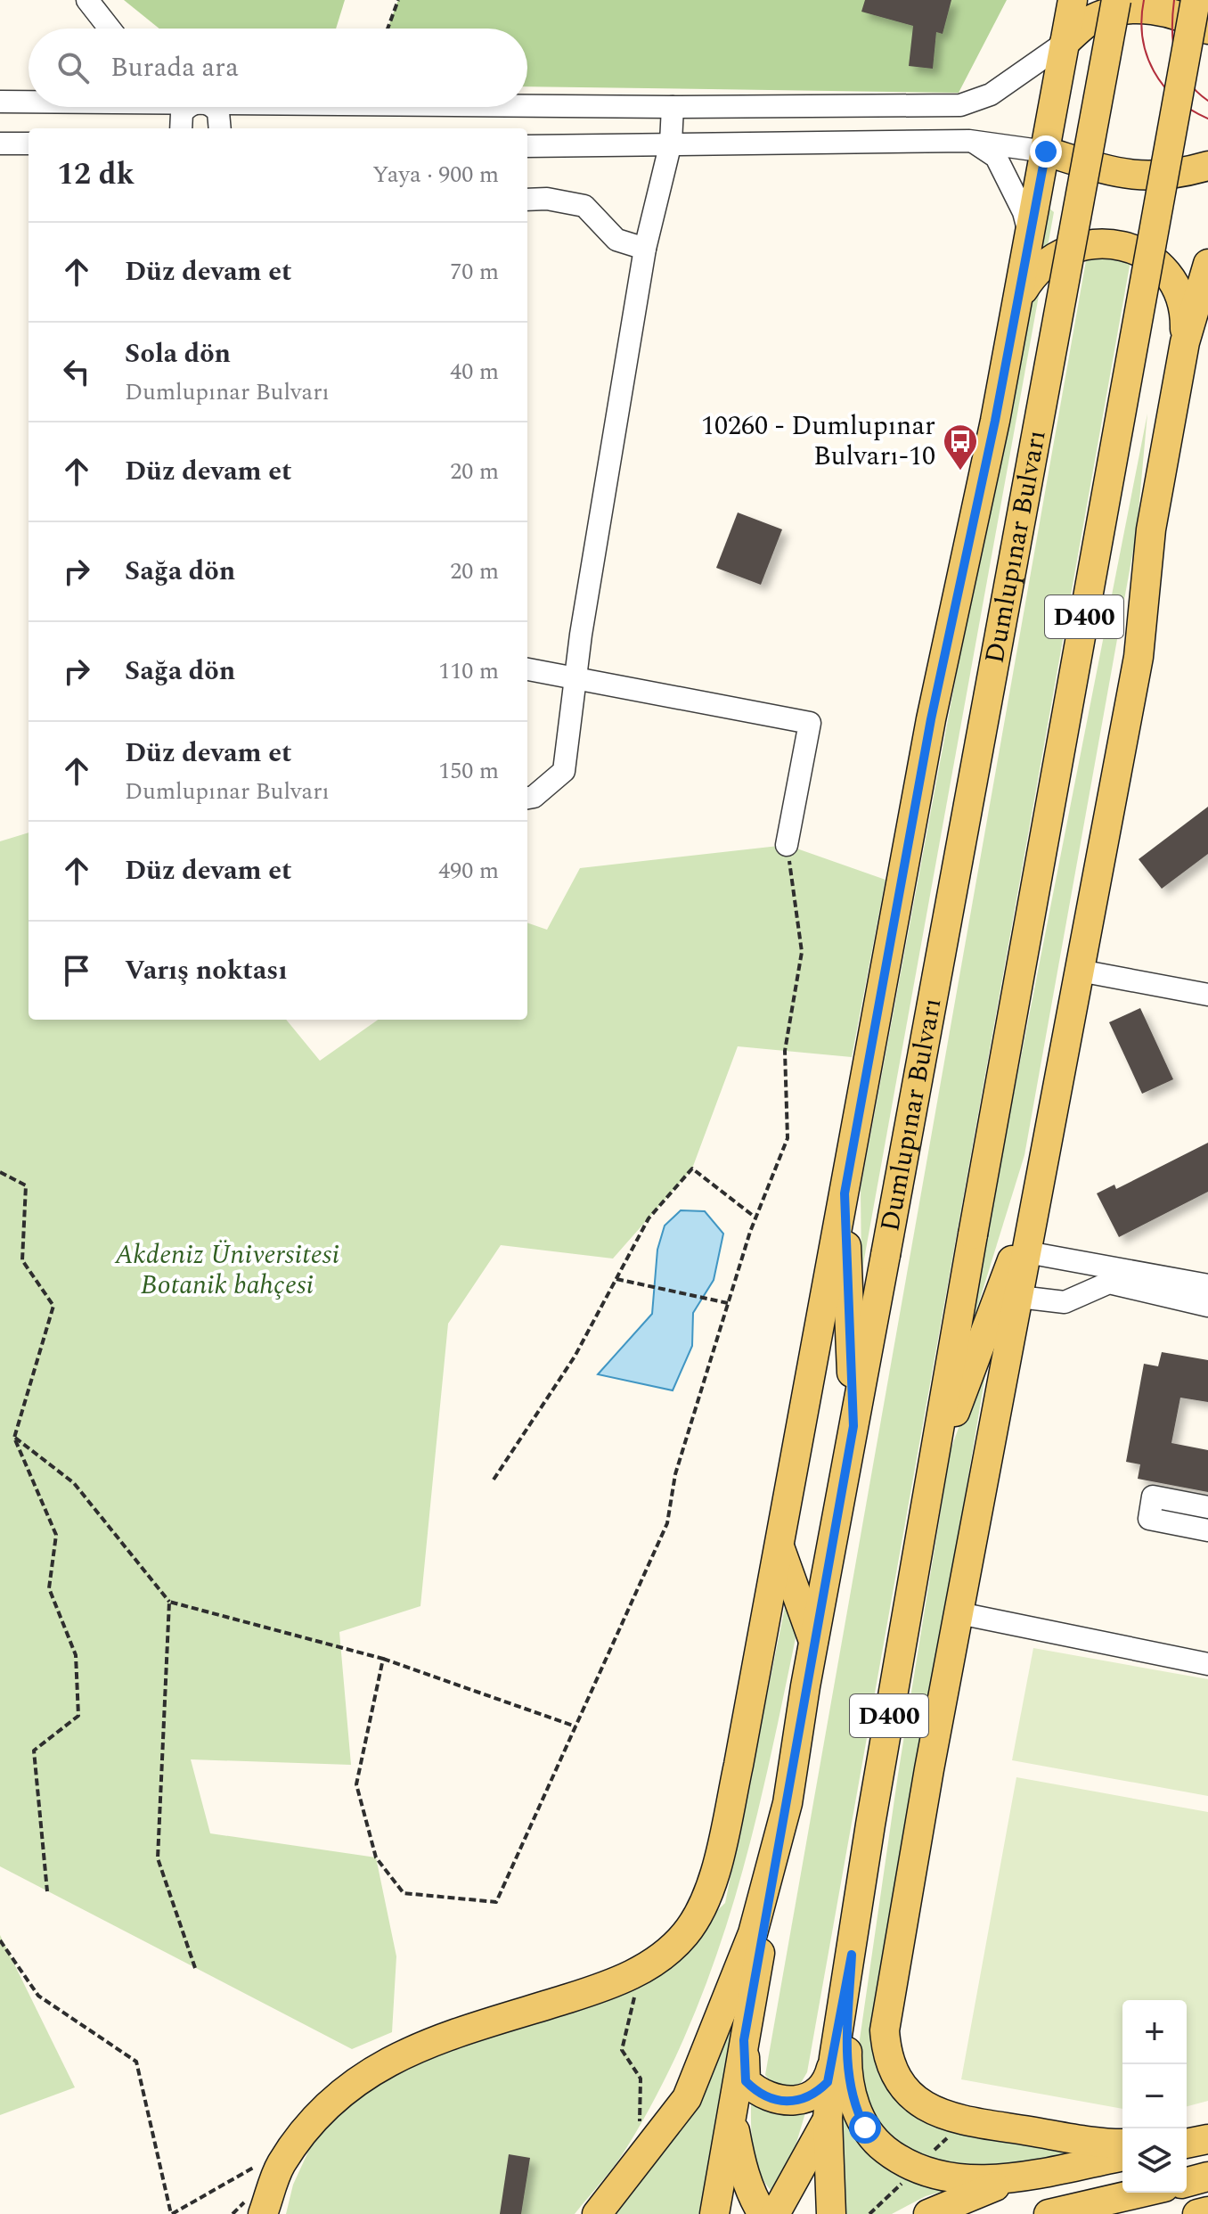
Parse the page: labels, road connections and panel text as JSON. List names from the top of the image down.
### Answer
{
  "streets": {
    "main road": ["Dumlupınar Bulvarı", "D400"]
  },
  "parks": ["Akdeniz Üniversitesi Botanik bahçesi"],
  "places": {
    "bus stop": ["10260 - Dumlupınar Bulvarı-10"]
  },
  "page": {
    "search": "Burada ara",
    "heading": ["12 dk", "Yaya · 900 m"],
    "list": [
      ["Düz devam et", "70 m"],
      ["Sola dön", "Dumlupınar Bulvarı", "40 m"],
      ["Düz devam et", "20 m"],
      ["Sağa dön", "20 m"],
      ["Sağa dön", "110 m"],
      ["Düz devam et", "Dumlupınar Bulvarı", "150 m"],
      ["Düz devam et", "490 m"],
      "Varış noktası"
    ],
    "map_buttons": ["+", "−"]
  }
}
